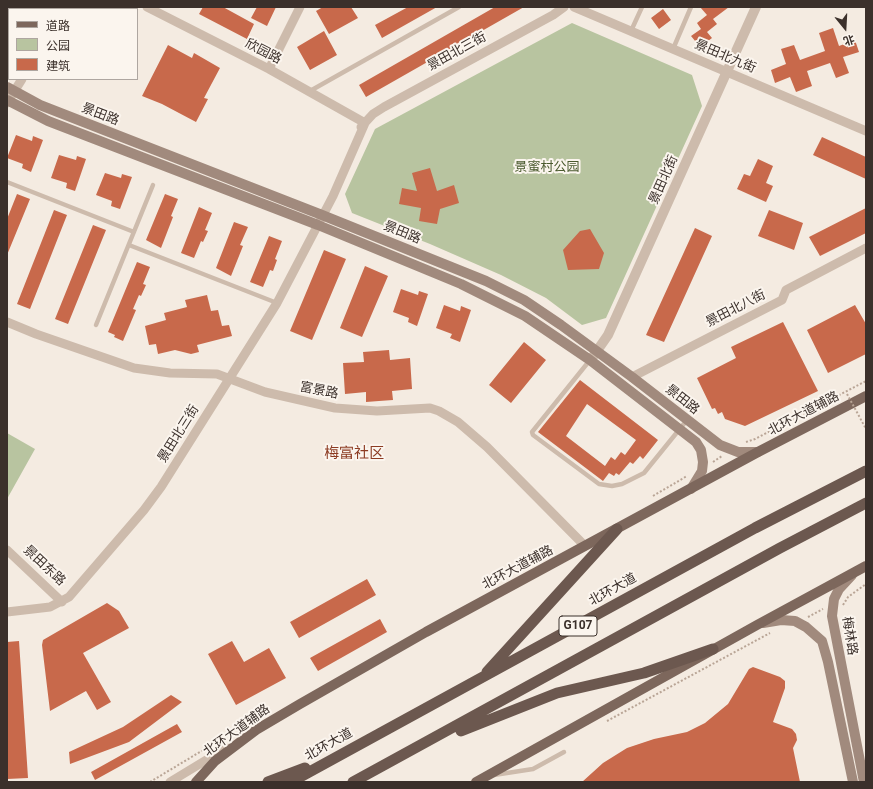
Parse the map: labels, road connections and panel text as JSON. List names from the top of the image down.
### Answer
{
  "streets": {
    "highway": ["北环大道", "G107"],
    "main road": ["景田路", "北环大道辅路", "梅林路"],
    "street": [
      "欣园路",
      "景田北三街",
      "景田北九街",
      "景田北街",
      "景田北八街",
      "富景路",
      "景田东路"
    ]
  },
  "crossings": [
    ["欣园路", "景田北三街"],
    ["景田北三街", "景田路"],
    ["景田北三街", "富景路"],
    ["景田北三街", "景田东路"],
    ["景田北九街", "景田北街"],
    ["景田路", "景田北街"],
    ["景田路", "景田北八街"],
    ["景田路", "北环大道辅路"],
    ["富景路", "北环大道辅路"]
  ],
  "districts": ["梅富社区"],
  "parks": ["景蜜村公园"],
  "legend": ["道路", "公园", "建筑"],
  "north": "bottom"
}
